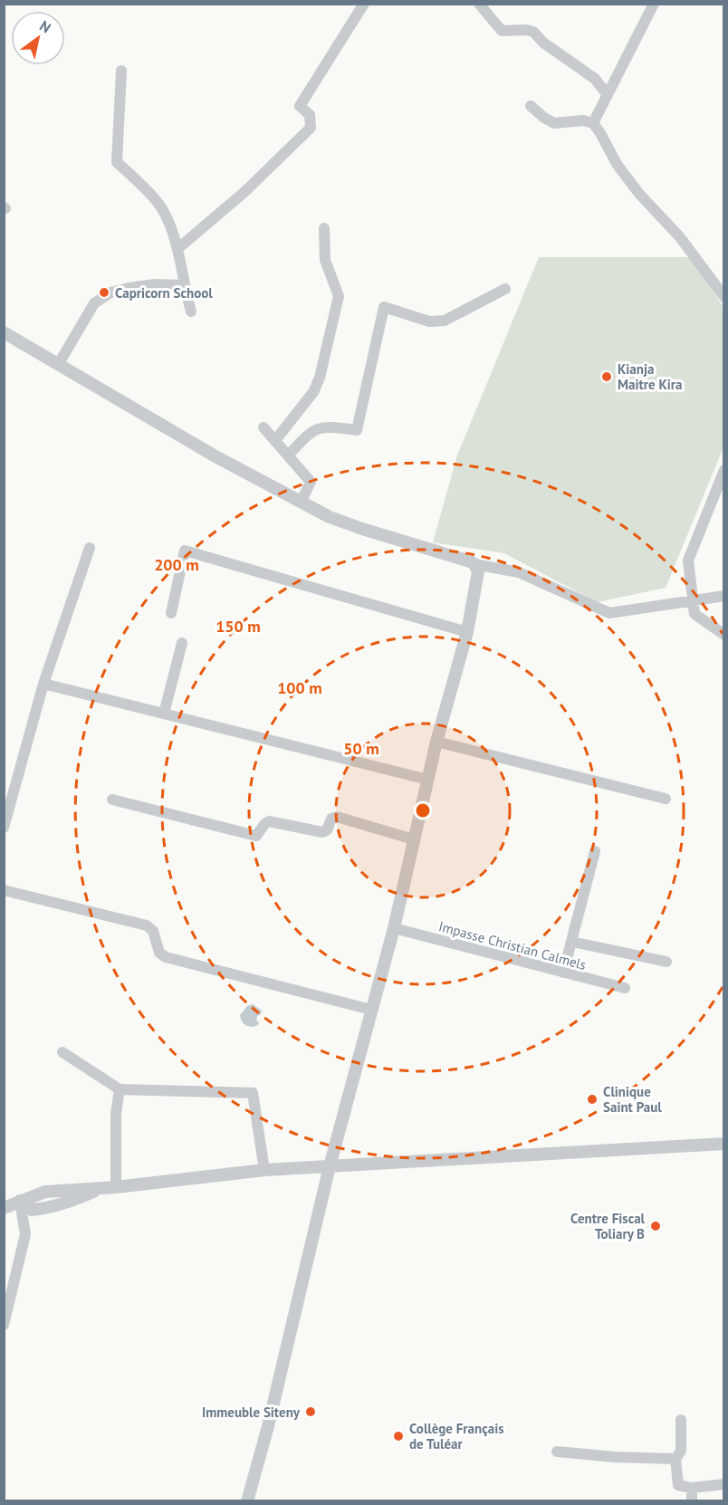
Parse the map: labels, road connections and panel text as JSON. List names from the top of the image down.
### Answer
{
  "streets": {
    "street": ["Impasse Christian Calmels"]
  },
  "places": [
    "Capricorn School",
    "Kianja Maitre Kira",
    "Clinique Saint Paul",
    "Centre Fiscal Toliary B",
    "Immeuble Siteny",
    "Collège Français de Tuléar"
  ],
  "north": "top right",
  "rings": [
    "200 m",
    "150 m",
    "100 m",
    "50 m"
  ]
}
